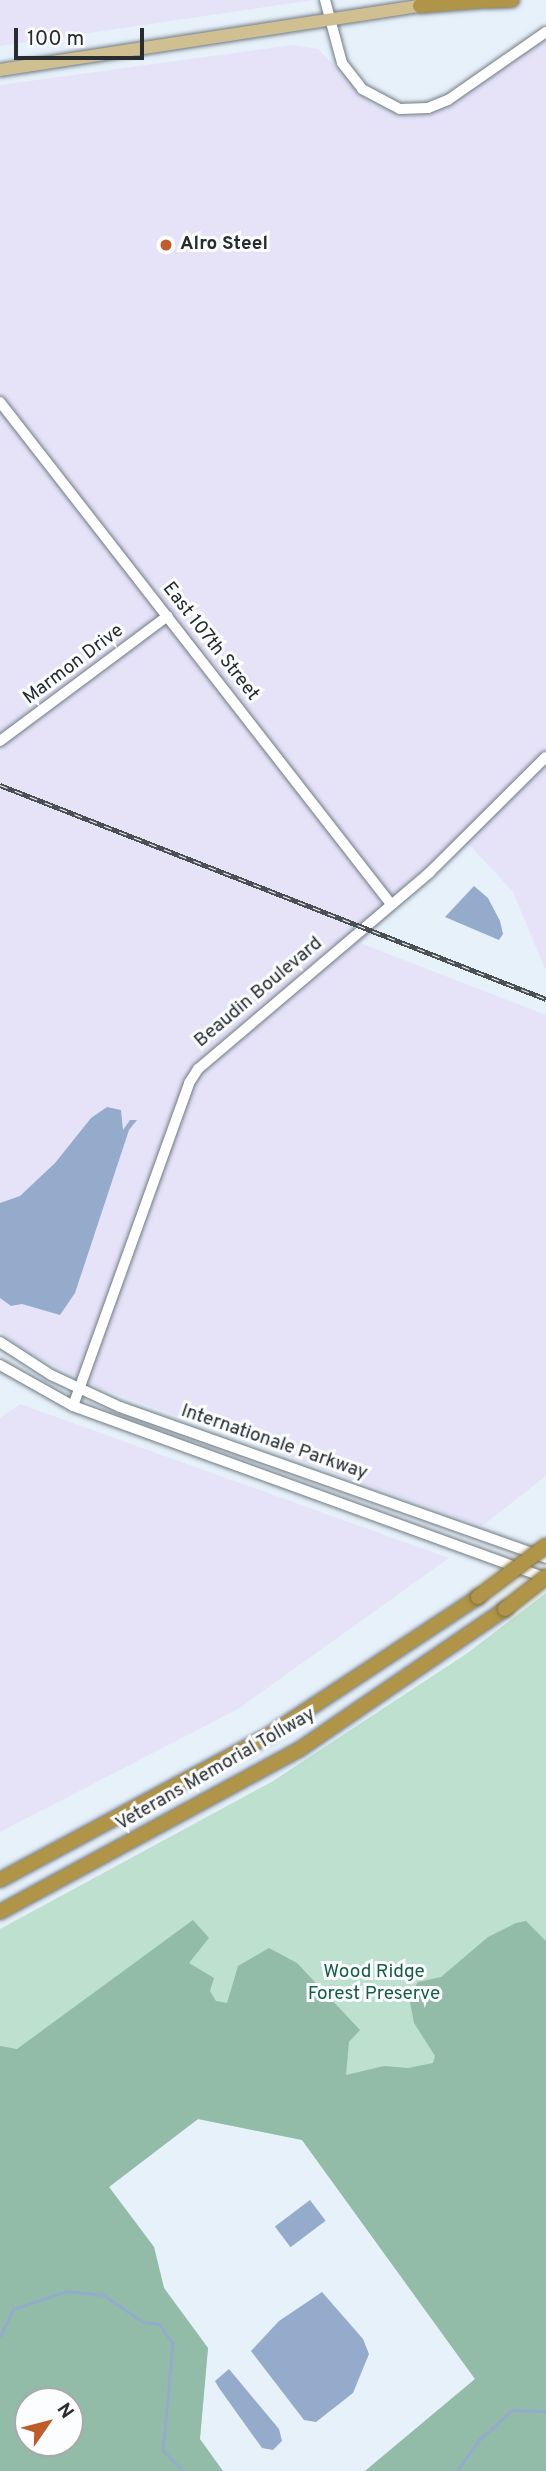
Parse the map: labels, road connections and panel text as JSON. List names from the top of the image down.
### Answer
{
  "streets": {
    "highway": ["Veterans Memorial Tollway"],
    "street": [
      "East 107th Street",
      "Marmon Drive",
      "Beaudin Boulevard",
      "Internationale Parkway"
    ]
  },
  "crossings": [
    ["East 107th Street", "Marmon Drive"],
    ["East 107th Street", "Beaudin Boulevard"],
    ["Beaudin Boulevard", "Internationale Parkway"],
    ["Internationale Parkway", "Veterans Memorial Tollway"]
  ],
  "parks": ["Wood Ridge Forest Preserve"],
  "places": ["Alro Steel"],
  "scale_bar": "100 m",
  "north": "top right"
}
